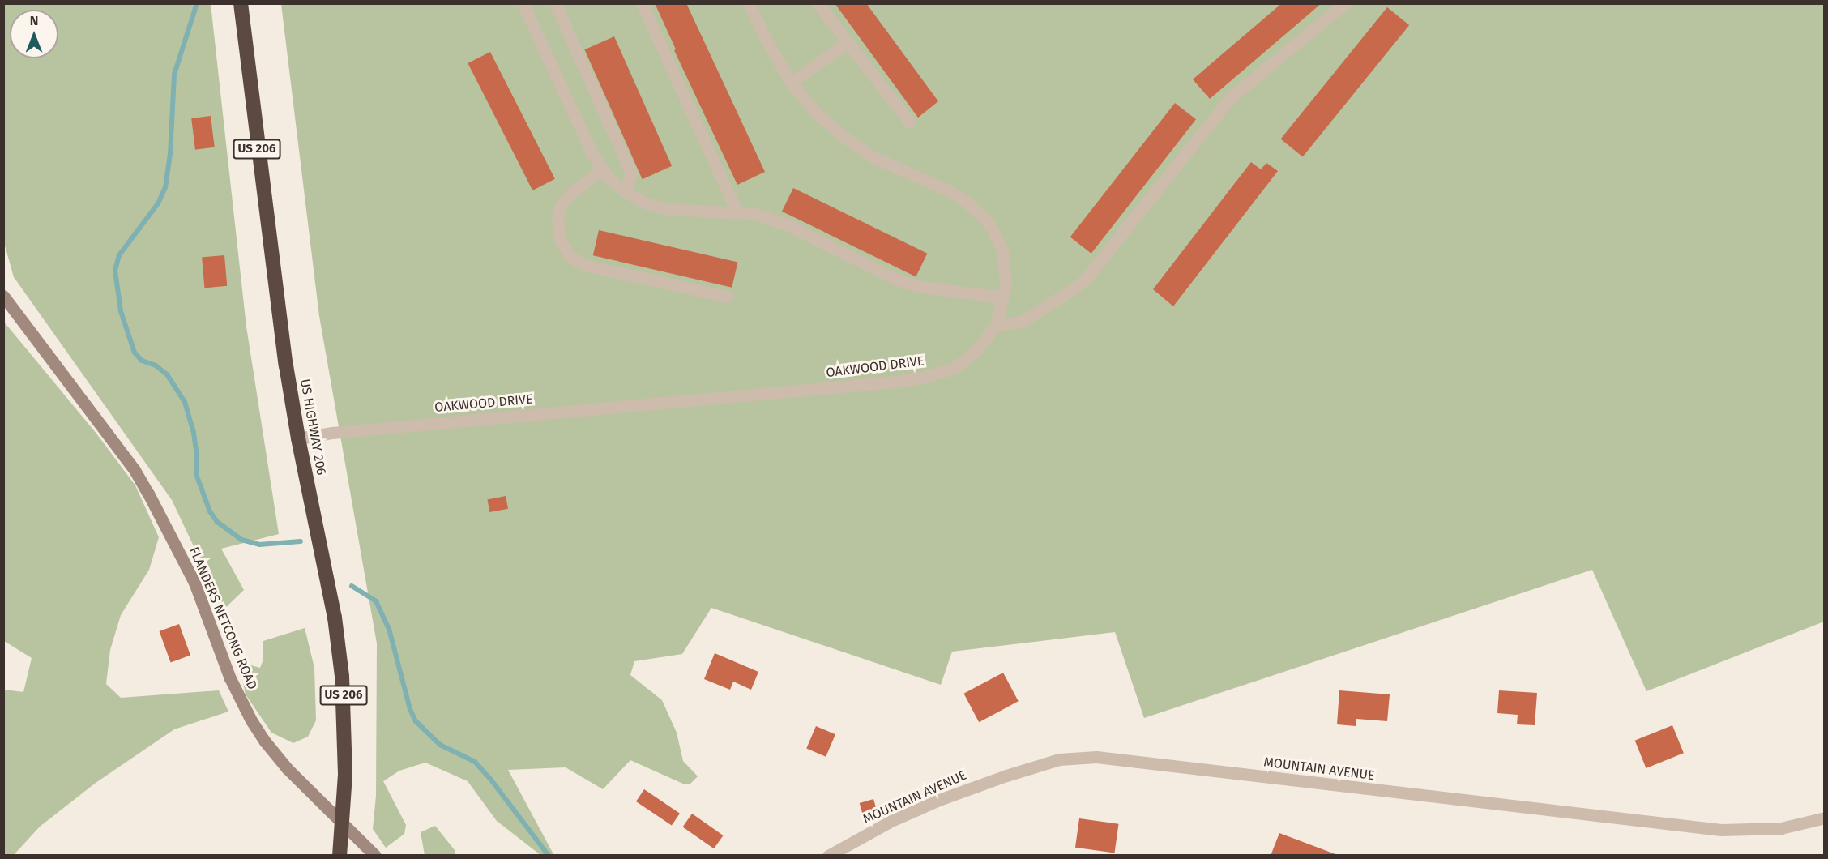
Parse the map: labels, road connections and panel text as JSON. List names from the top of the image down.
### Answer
{
  "streets": {
    "highway": ["US 206", "US HIGHWAY 206"],
    "main road": ["FLANDERS NETCONG ROAD"],
    "street": ["OAKWOOD DRIVE", "MOUNTAIN AVENUE"]
  },
  "crossings": [
    ["OAKWOOD DRIVE", "US HIGHWAY 206"],
    ["US HIGHWAY 206", "FLANDERS NETCONG ROAD"]
  ],
  "north": "top"
}
